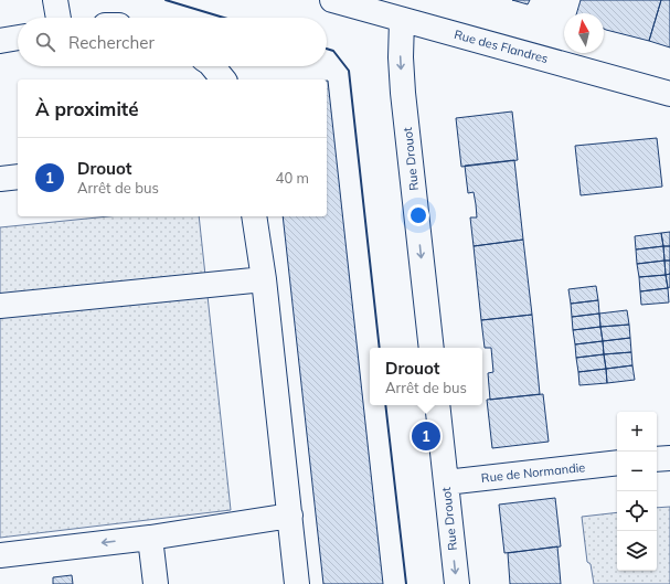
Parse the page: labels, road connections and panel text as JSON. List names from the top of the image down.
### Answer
{
  "streets": {
    "street": ["Rue des Flandres", "Rue Drouot", "Rue de Normandie"]
  },
  "crossings": [
    ["Rue des Flandres", "Rue Drouot"],
    ["Rue Drouot", "Rue de Normandie"]
  ],
  "north": "top",
  "page": {
    "search": "Rechercher",
    "heading": "À proximité",
    "list": [
      {
        "mark": "1",
        "name": "Drouot",
        "note": "Arrêt de bus",
        "value": "40 m"
      }
    ],
    "popup": ["Drouot", "Arrêt de bus"],
    "map_buttons": ["+", "−"],
    "pins": "1"
  }
}
